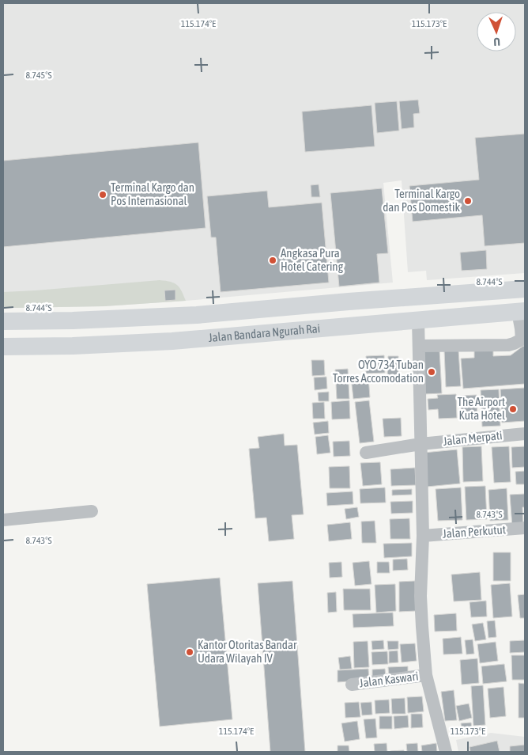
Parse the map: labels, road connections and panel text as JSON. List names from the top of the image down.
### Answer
{
  "streets": {
    "street": [
      "Jalan Bandara Ngurah Rai",
      "Jalan Merpati",
      "Jalan Perkutut",
      "Jalan Kaswari"
    ]
  },
  "places": [
    "Terminal Kargo dan Pos Internasional",
    "Terminal Kargo dan Pos Domestik",
    "Angkasa Pura Hotel Catering",
    "OYO 734 Tuban Torres Accomodation",
    "The Airport Kuta Hotel",
    "Kantor Otoritas Bandar Udara Wilayah IV"
  ],
  "north": "bottom",
  "coordinates": [
    "115.174°E",
    "115.173°E",
    "8.745°S",
    "8.744°S",
    "8.743°S"
  ]
}
